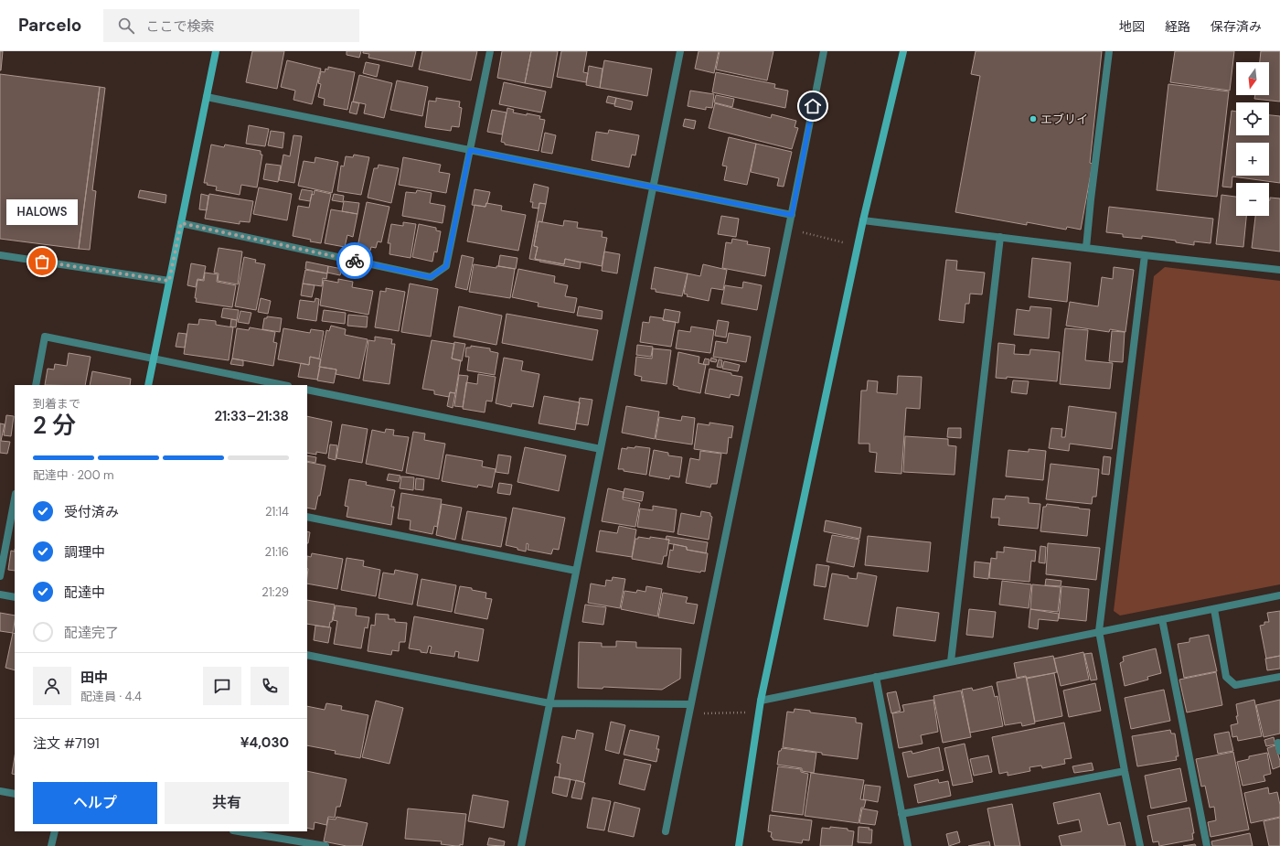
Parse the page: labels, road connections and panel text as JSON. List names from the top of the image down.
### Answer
{
  "places": ["エブリイ", "HALOWS"],
  "north": "bottom",
  "page": {
    "header": "Parcelo",
    "search": "ここで検索",
    "nav": ["地図", "経路", "保存済み"],
    "map_buttons": ["+", "−"],
    "bubble": "HALOWS",
    "heading": ["2 分", "到着まで", "21:33–21:38"],
    "panel": [
      "田中",
      "配達員 · 4.4",
      "注文 #7191",
      "¥4,030"
    ],
    "bar": "配達中 · 200 m",
    "list": [
      ["受付済み", "21:14"],
      ["調理中", "21:16"],
      ["配達中", "21:29"],
      "配達完了"
    ],
    "buttons": ["ヘルプ", "共有"]
  }
}
